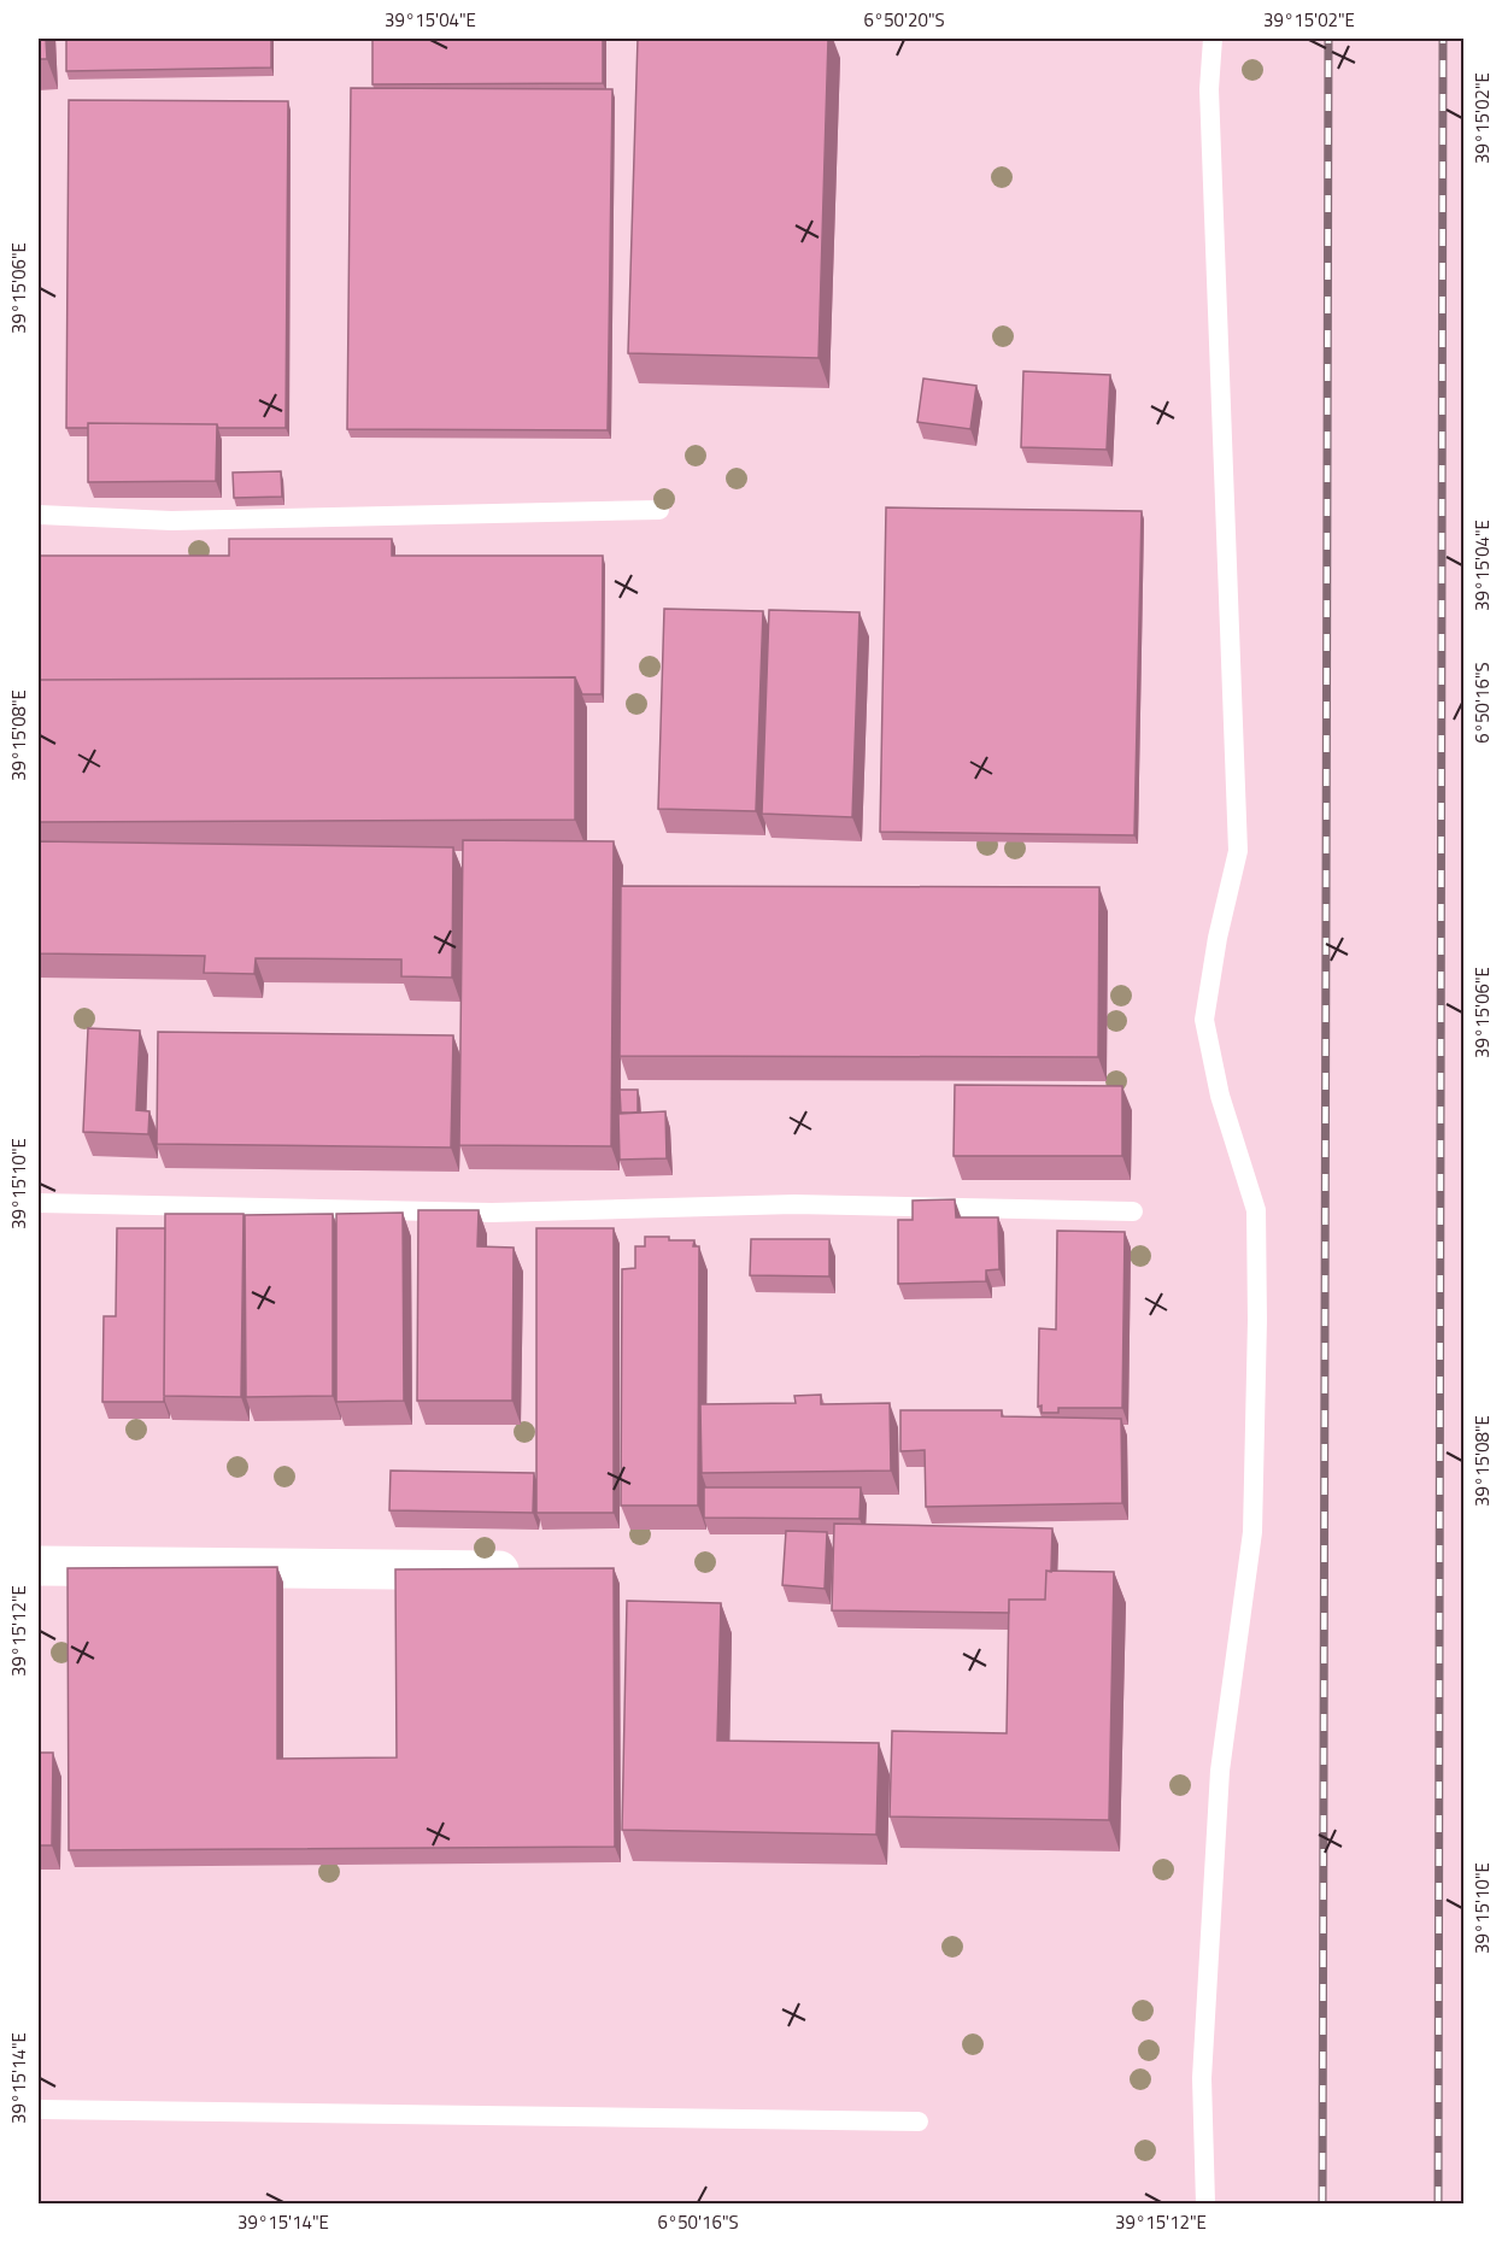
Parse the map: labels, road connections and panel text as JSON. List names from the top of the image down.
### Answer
{
  "coordinates": [
    "39°15'04\"E",
    "6°50'20\"S",
    "39°15'02\"E",
    "39°15'06\"E",
    "6°50'16\"S",
    "39°15'08\"E",
    "39°15'10\"E",
    "39°15'12\"E",
    "39°15'14\"E"
  ]
}
